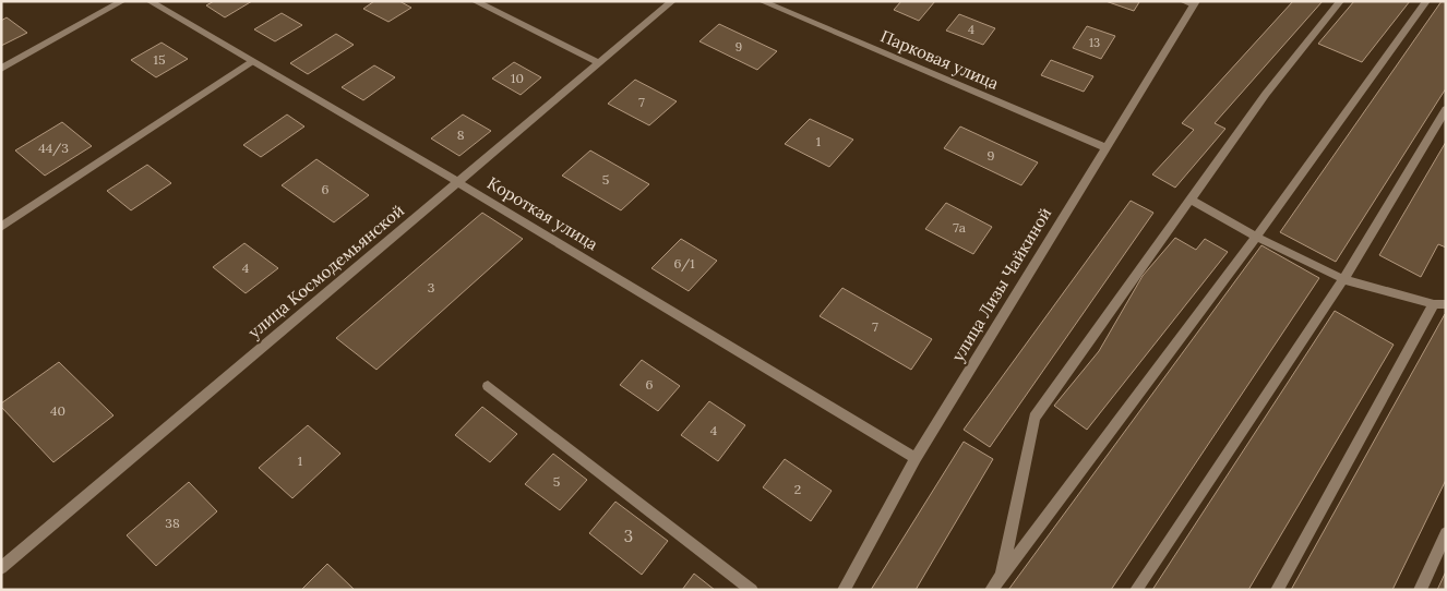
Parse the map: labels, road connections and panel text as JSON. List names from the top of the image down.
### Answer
{
  "streets": {
    "street": [
      "Парковая улица",
      "Короткая улица",
      "улица Космодемьянской",
      "улица Лизы Чайкиной"
    ]
  },
  "crossings": [
    ["Парковая улица", "улица Лизы Чайкиной"],
    ["Короткая улица", "улица Космодемьянской"],
    ["Короткая улица", "улица Лизы Чайкиной"]
  ],
  "house_numbers": [
    "4",
    "13",
    "9",
    "15",
    "10",
    "7",
    "8",
    "1",
    "44/3",
    "9",
    "5",
    "6",
    "7а",
    "6/1",
    "4",
    "3",
    "7",
    "6",
    "40",
    "4",
    "1",
    "5",
    "2",
    "38",
    "3"
  ]
}
